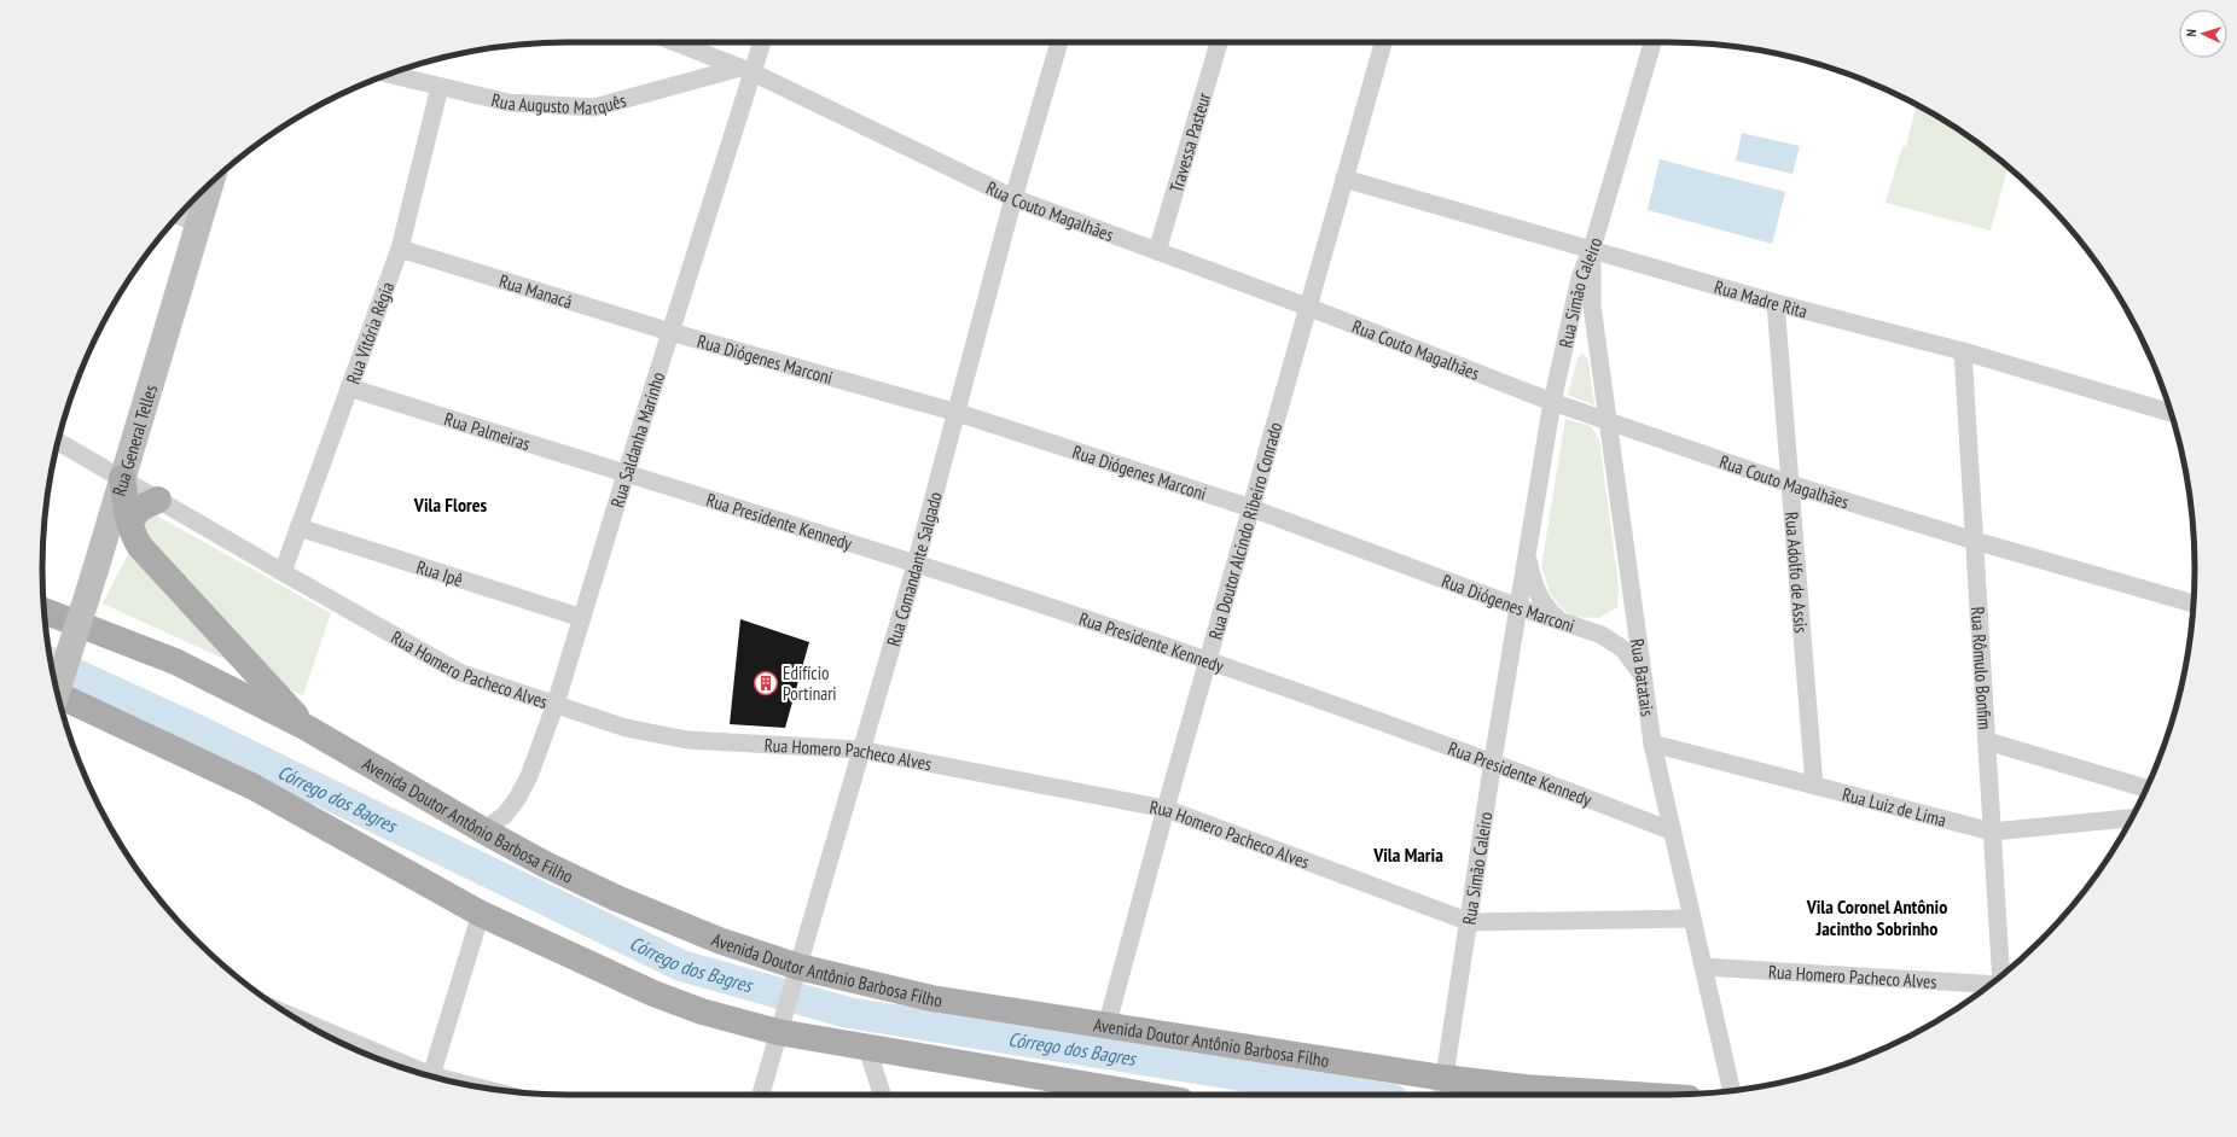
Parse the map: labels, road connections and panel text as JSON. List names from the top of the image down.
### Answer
{
  "streets": {
    "main road": ["Avenida Doutor Antônio Barbosa Filho"],
    "street": [
      "Rua Augusto Marquês",
      "Travessa Pasteur",
      "Rua Couto Magalhães",
      "Rua Manacá",
      "Rua Simão Caleiro",
      "Rua Madre Rita",
      "Rua Vitória Régia",
      "Rua Diógenes Marconi",
      "Rua Palmeiras",
      "Rua Saldanha Marinho",
      "Rua General Telles",
      "Rua Presidente Kennedy",
      "Rua Doutor Alcindo Ribeiro Conrado",
      "Rua Comandante Salgado",
      "Rua Ipê",
      "Rua Adolfo de Assis",
      "Rua Homero Pacheco Alves",
      "Rua Rômulo Bonfim",
      "Rua Batatais",
      "Rua Luiz de Lima"
    ]
  },
  "crossings": [
    ["Rua Augusto Marquês", "Rua Couto Magalhães"],
    ["Rua Augusto Marquês", "Rua Vitória Régia"],
    ["Rua Augusto Marquês", "Rua Saldanha Marinho"],
    ["Travessa Pasteur", "Rua Couto Magalhães"],
    ["Rua Couto Magalhães", "Rua Simão Caleiro"],
    ["Rua Couto Magalhães", "Rua Saldanha Marinho"],
    ["Rua Couto Magalhães", "Rua Doutor Alcindo Ribeiro Conrado"],
    ["Rua Couto Magalhães", "Rua Comandante Salgado"],
    ["Rua Couto Magalhães", "Rua Adolfo de Assis"],
    ["Rua Couto Magalhães", "Rua Rômulo Bonfim"],
    ["Rua Couto Magalhães", "Rua Batatais"],
    ["Rua Manacá", "Rua Vitória Régia"],
    ["Rua Manacá", "Rua Diógenes Marconi"],
    ["Rua Manacá", "Rua Saldanha Marinho"],
    ["Rua Simão Caleiro", "Rua Madre Rita"],
    ["Rua Simão Caleiro", "Rua Diógenes Marconi"],
    ["Rua Simão Caleiro", "Rua Presidente Kennedy"],
    ["Rua Simão Caleiro", "Rua Homero Pacheco Alves"],
    ["Rua Simão Caleiro", "Rua Batatais"],
    ["Rua Simão Caleiro", "Avenida Doutor Antônio Barbosa Filho"],
    ["Rua Madre Rita", "Rua Doutor Alcindo Ribeiro Conrado"],
    ["Rua Madre Rita", "Rua Adolfo de Assis"],
    ["Rua Madre Rita", "Rua Rômulo Bonfim"],
    ["Rua Madre Rita", "Rua Batatais"],
    ["Rua Vitória Régia", "Rua Palmeiras"],
    ["Rua Vitória Régia", "Rua Ipê"],
    ["Rua Vitória Régia", "Rua Homero Pacheco Alves"],
    ["Rua Diógenes Marconi", "Rua Saldanha Marinho"],
    ["Rua Diógenes Marconi", "Rua Doutor Alcindo Ribeiro Conrado"],
    ["Rua Diógenes Marconi", "Rua Comandante Salgado"],
    ["Rua Diógenes Marconi", "Rua Batatais"],
    ["Rua Palmeiras", "Rua Saldanha Marinho"],
    ["Rua Palmeiras", "Rua Presidente Kennedy"],
    ["Rua Saldanha Marinho", "Rua Presidente Kennedy"],
    ["Rua Saldanha Marinho", "Rua Ipê"],
    ["Rua Saldanha Marinho", "Rua Homero Pacheco Alves"],
    ["Rua Saldanha Marinho", "Avenida Doutor Antônio Barbosa Filho"],
    ["Rua General Telles", "Rua Homero Pacheco Alves"],
    ["Rua Presidente Kennedy", "Rua Doutor Alcindo Ribeiro Conrado"],
    ["Rua Presidente Kennedy", "Rua Comandante Salgado"],
    ["Rua Presidente Kennedy", "Rua Batatais"],
    ["Rua Doutor Alcindo Ribeiro Conrado", "Rua Homero Pacheco Alves"],
    ["Rua Doutor Alcindo Ribeiro Conrado", "Avenida Doutor Antônio Barbosa Filho"],
    ["Rua Comandante Salgado", "Rua Homero Pacheco Alves"],
    ["Rua Comandante Salgado", "Avenida Doutor Antônio Barbosa Filho"],
    ["Rua Adolfo de Assis", "Rua Luiz de Lima"],
    ["Rua Homero Pacheco Alves", "Rua Batatais"],
    ["Rua Rômulo Bonfim", "Rua Luiz de Lima"],
    ["Rua Batatais", "Rua Luiz de Lima"]
  ],
  "districts": ["Vila Flores", "Vila Maria", "Vila Coronel Antônio Jacintho Sobrinho"],
  "water": ["Córrego dos Bagres"],
  "places": {
    "building": ["Edifício Portinari"]
  },
  "north": "left"
}
